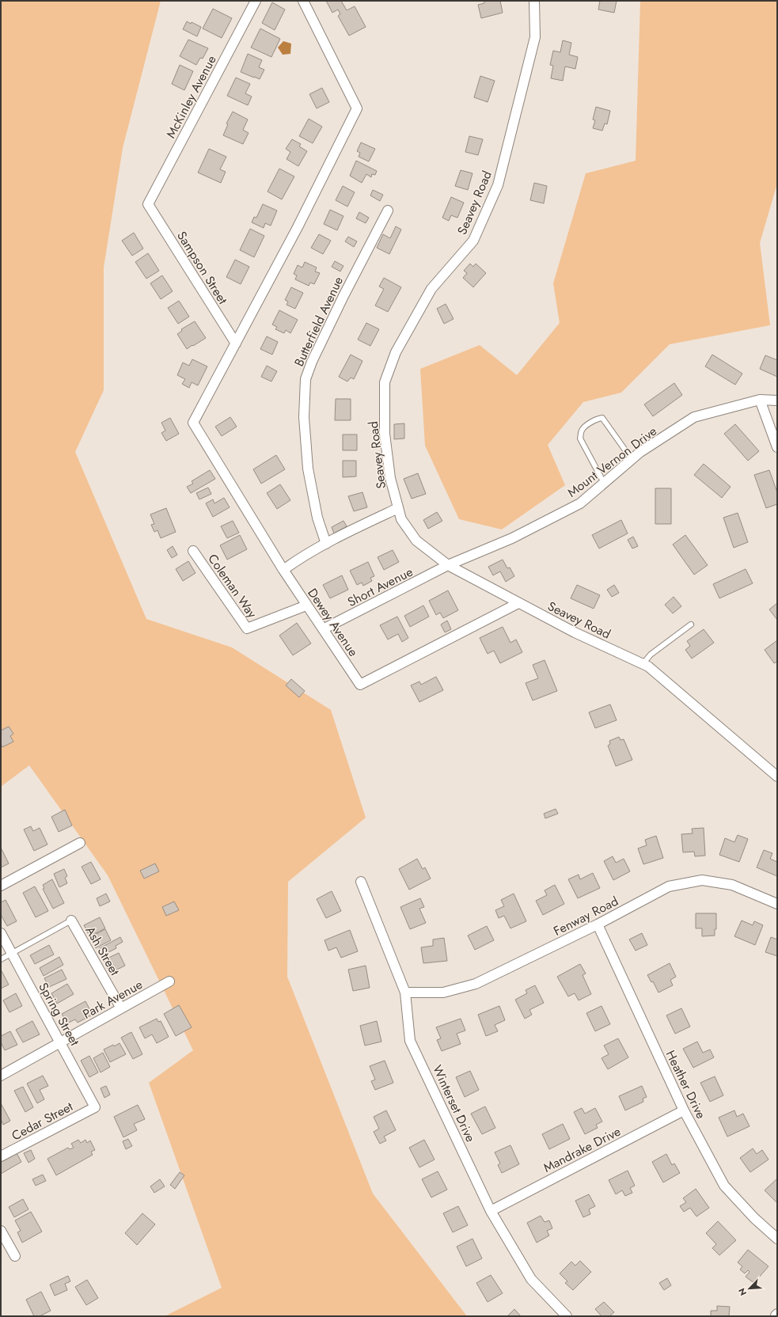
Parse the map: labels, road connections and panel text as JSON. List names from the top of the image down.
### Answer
{
  "streets": {
    "street": [
      "McKinley Avenue",
      "Seavey Road",
      "Sampson Street",
      "Butterfield Avenue",
      "Mount Vernon Drive",
      "Coleman Way",
      "Short Avenue",
      "Dewey Avenue",
      "Fenway Road",
      "Ash Street",
      "Park Avenue",
      "Spring Street",
      "Heather Drive",
      "Winterset Drive",
      "Cedar Street",
      "Mandrake Drive"
    ]
  },
  "crossings": [
    ["McKinley Avenue", "Sampson Street"],
    ["Seavey Road", "Mount Vernon Drive"],
    ["Seavey Road", "Short Avenue"],
    ["Seavey Road", "Dewey Avenue"],
    ["Sampson Street", "Dewey Avenue"],
    ["Mount Vernon Drive", "Short Avenue"],
    ["Coleman Way", "Dewey Avenue"],
    ["Short Avenue", "Dewey Avenue"],
    ["Fenway Road", "Heather Drive"],
    ["Fenway Road", "Winterset Drive"],
    ["Ash Street", "Park Avenue"],
    ["Park Avenue", "Spring Street"],
    ["Spring Street", "Cedar Street"],
    ["Heather Drive", "Mandrake Drive"],
    ["Winterset Drive", "Mandrake Drive"]
  ],
  "north": "bottom left"
}
